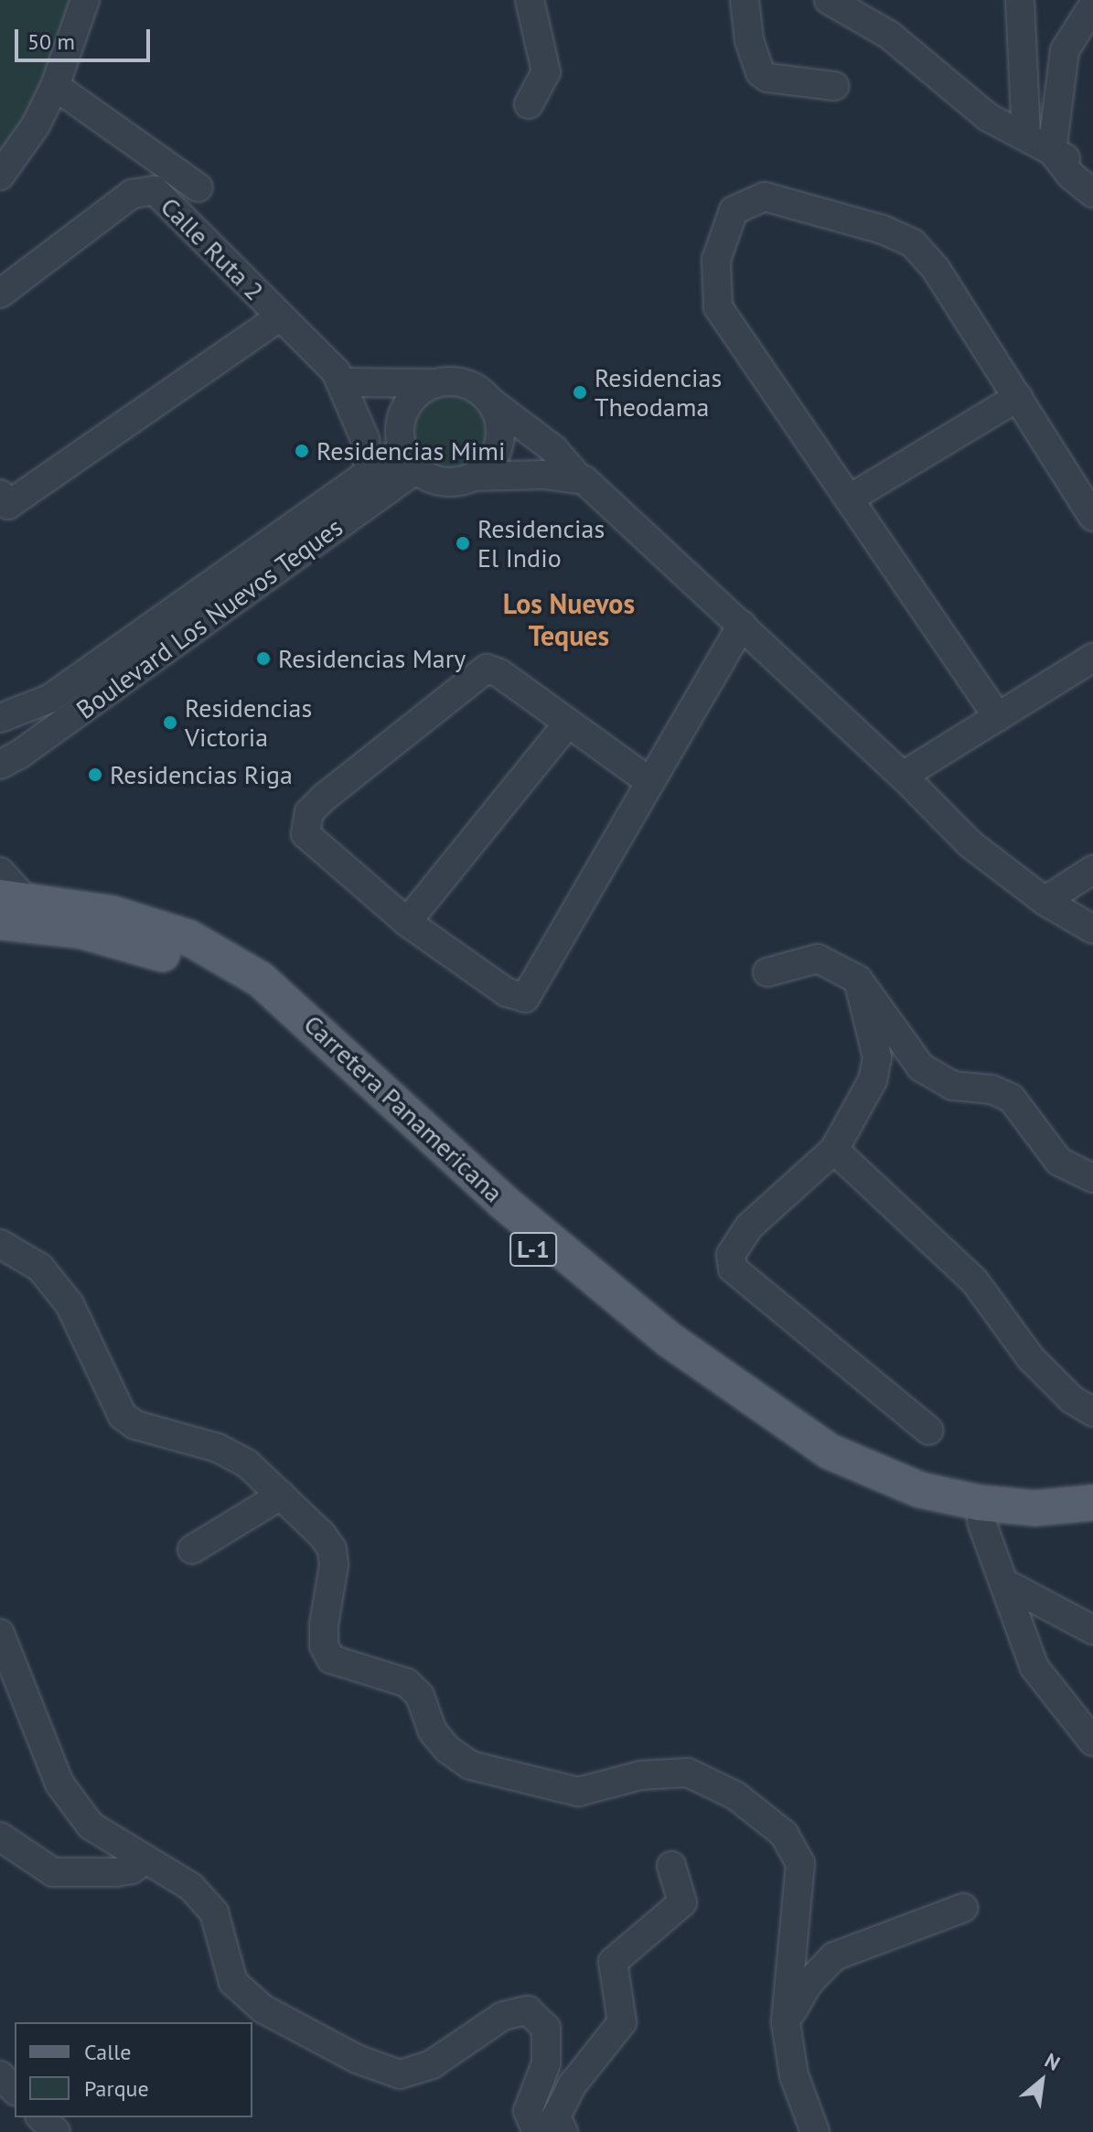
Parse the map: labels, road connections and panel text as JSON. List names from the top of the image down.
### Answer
{
  "streets": {
    "main road": ["Carretera Panamericana", "L-1"],
    "street": ["Calle Ruta 2", "Boulevard Los Nuevos Teques"]
  },
  "districts": ["Los Nuevos Teques"],
  "places": [
    "Residencias Theodama",
    "Residencias Mimi",
    "Residencias El Indio",
    "Residencias Mary",
    "Residencias Victoria",
    "Residencias Riga"
  ],
  "legend": ["Calle", "Parque"],
  "scale_bar": "50 m",
  "north": "top right"
}
